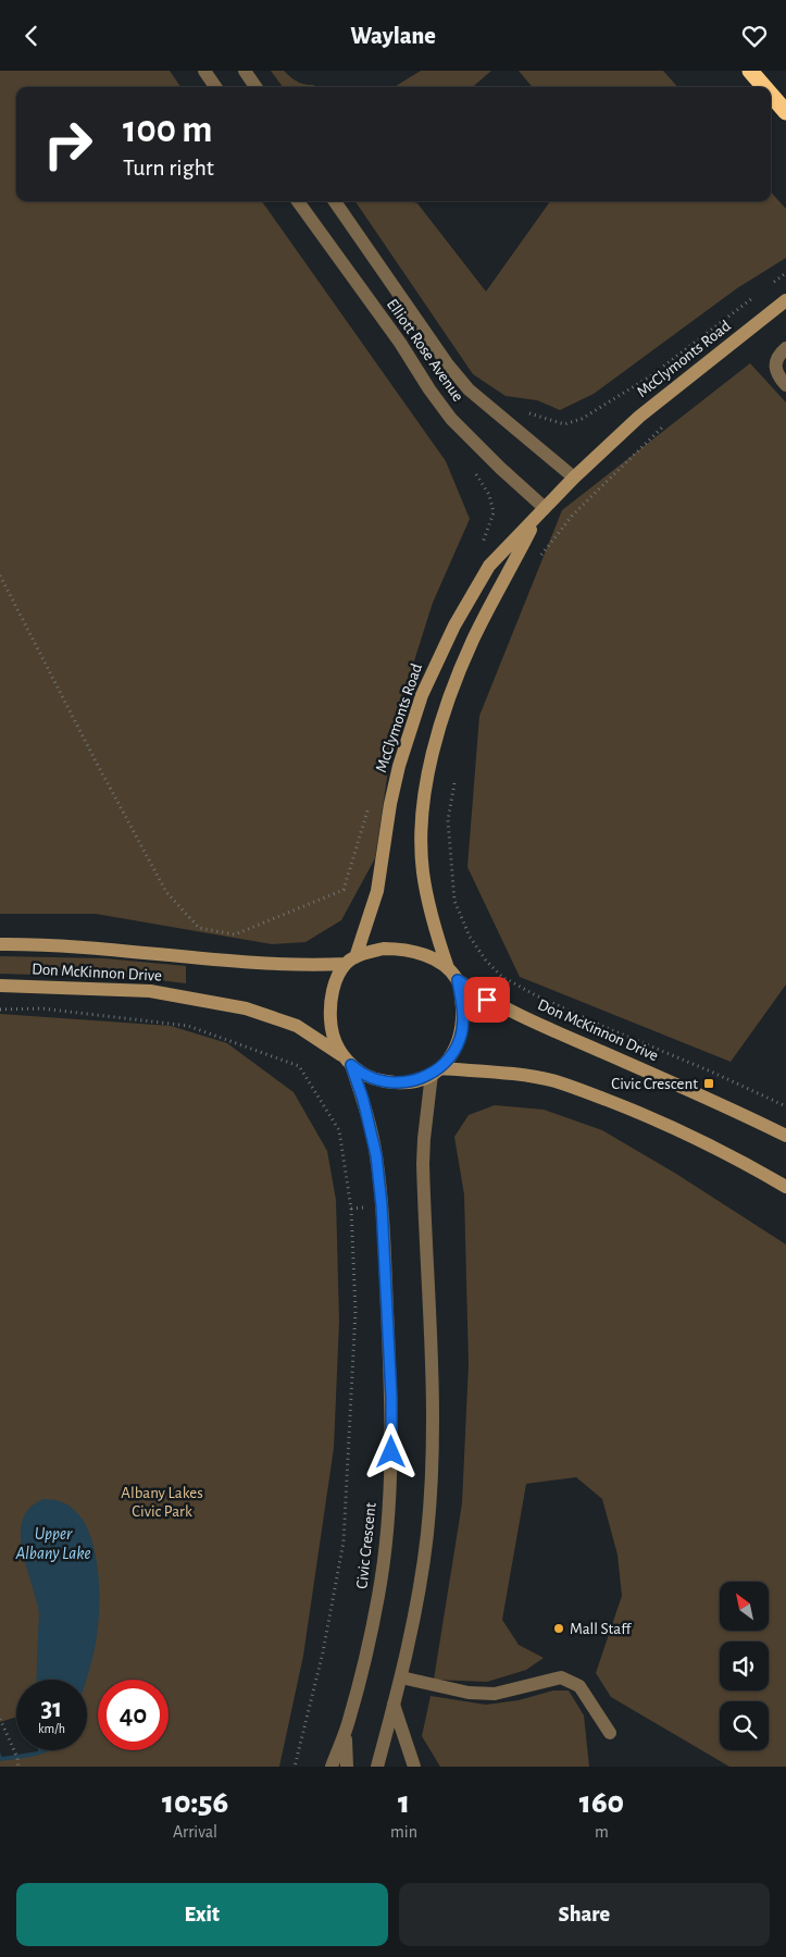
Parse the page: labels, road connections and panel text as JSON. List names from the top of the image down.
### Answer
{
  "streets": {
    "main road": ["McClymonts Road", "Don McKinnon Drive"],
    "street": ["Elliott Rose Avenue", "Civic Crescent"]
  },
  "crossings": [
    ["Elliott Rose Avenue", "McClymonts Road"],
    ["McClymonts Road", "Don McKinnon Drive"],
    ["McClymonts Road", "Civic Crescent"],
    ["Don McKinnon Drive", "Civic Crescent"]
  ],
  "water": ["Upper Albany Lake"],
  "parks": ["Albany Lakes Civic Park"],
  "places": {
    "transit": ["Civic Crescent"],
    "other": ["Mall Staff"]
  },
  "north": "top left",
  "page": {
    "header": "Waylane",
    "turn": ["100 m", "Turn right"],
    "speed": "31 km/h",
    "limit": "40",
    "eta": [
      "10:56",
      "Arrival",
      "1",
      "min",
      "160",
      "m"
    ],
    "buttons": ["Exit", "Share"]
  }
}
